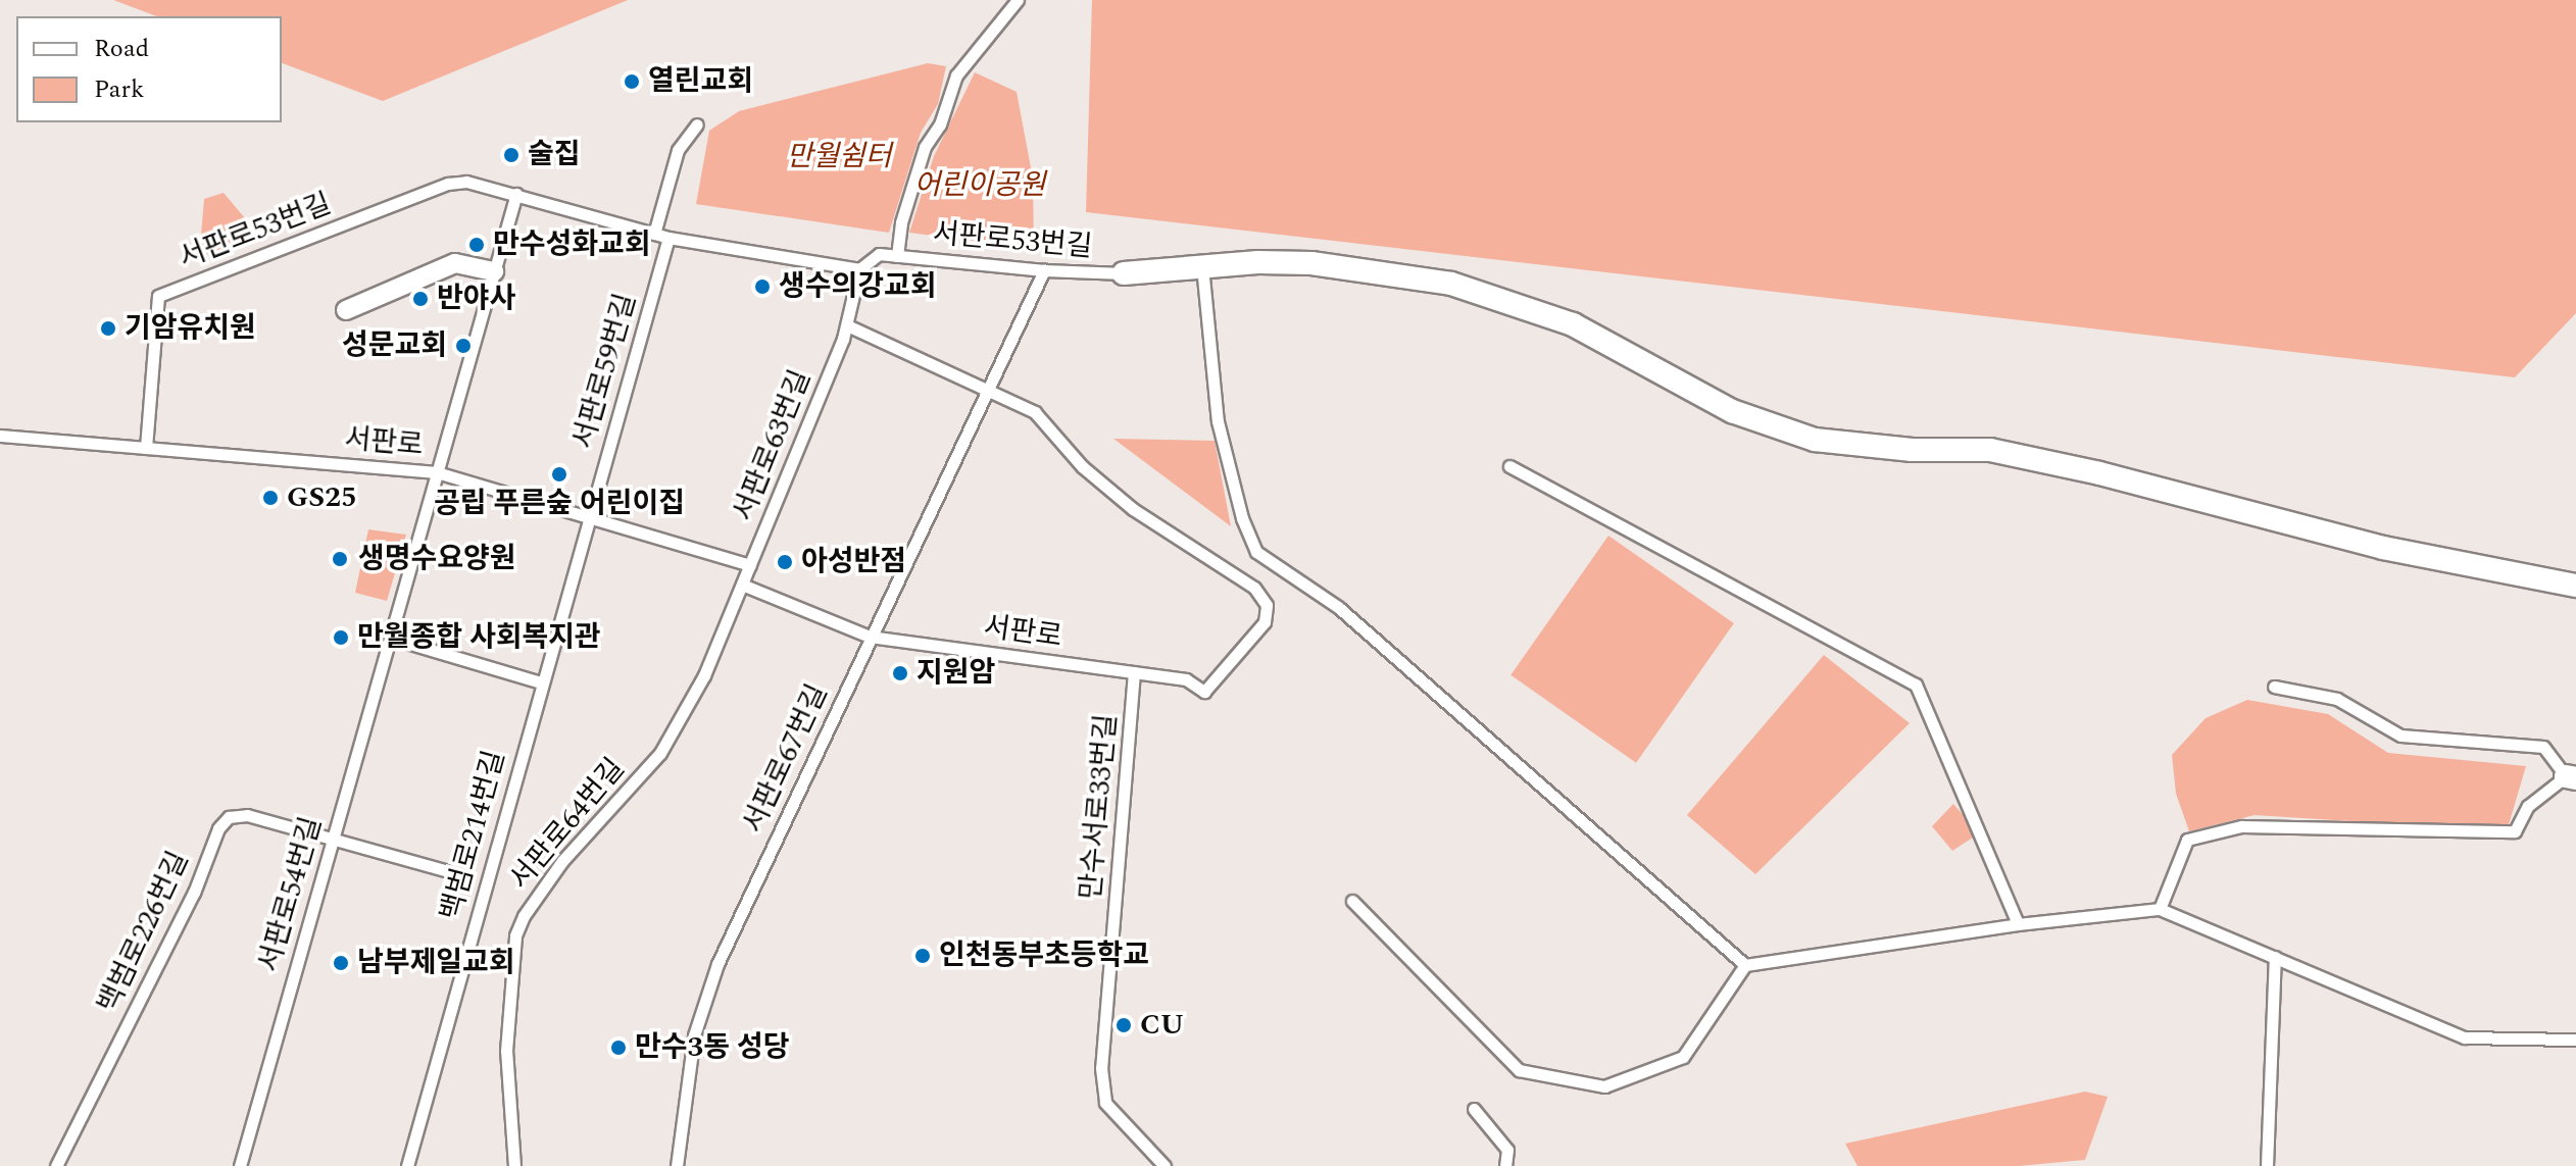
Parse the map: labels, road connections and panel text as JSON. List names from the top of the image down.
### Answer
{
  "streets": {
    "lane": [
      "서판로53번길",
      "서판로59번길",
      "서판로",
      "서판로63번길",
      "서판로67번길",
      "만수서로33번길",
      "서판로64번길",
      "백범로214번길",
      "서판로54번길",
      "백범로226번길"
    ]
  },
  "crossings": [
    ["서판로53번길", "서판로59번길"],
    ["서판로53번길", "서판로"],
    ["서판로53번길", "서판로63번길"],
    ["서판로53번길", "서판로67번길"],
    ["서판로59번길", "서판로"],
    ["서판로59번길", "백범로214번길"],
    ["서판로", "서판로63번길"],
    ["서판로", "서판로67번길"],
    ["서판로", "만수서로33번길"],
    ["서판로", "서판로64번길"],
    ["서판로", "백범로214번길"],
    ["서판로", "서판로54번길"],
    ["서판로63번길", "서판로64번길"],
    ["서판로54번길", "백범로226번길"]
  ],
  "parks": ["만월쉼터", "어린이공원"],
  "places": [
    "열린교회",
    "술집",
    "만수성화교회",
    "생수의강교회",
    "반야사",
    "기암유치원",
    "성문교회",
    "공립 푸른숲 어린이집",
    "GS25",
    "생명수요양원",
    "아성반점",
    "만월종합 사회복지관",
    "지원암",
    "인천동부초등학교",
    "남부제일교회",
    "CU",
    "만수3동 성당"
  ],
  "legend": ["Road", "Park"]
}
